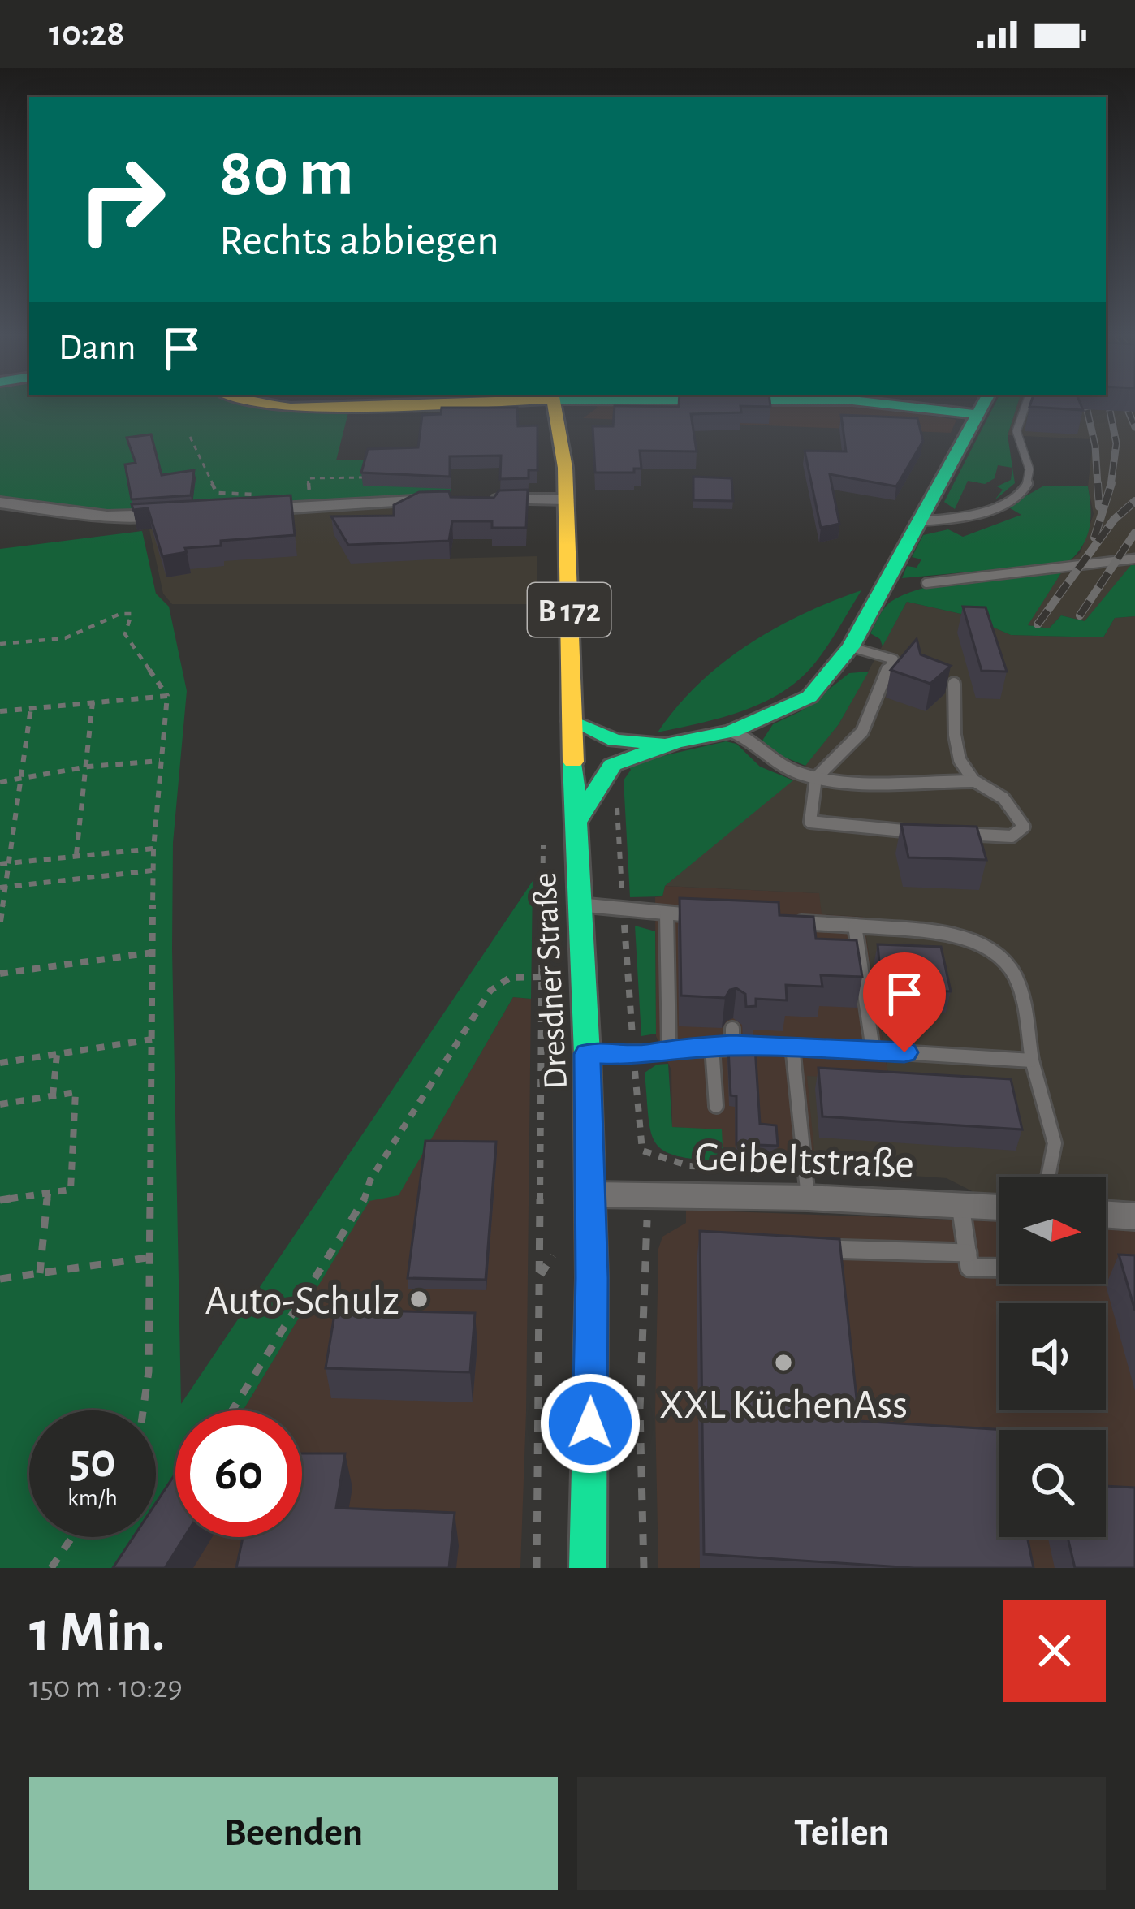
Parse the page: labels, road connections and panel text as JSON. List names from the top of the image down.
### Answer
{
  "streets": {
    "main road": ["B 172", "Dresdner Straße"],
    "street": ["Geibeltstraße"]
  },
  "crossings": [
    ["Dresdner Straße", "Geibeltstraße"]
  ],
  "places": ["Auto-Schulz", "XXL KüchenAss"],
  "north": "right",
  "page": {
    "status": "10:28",
    "turn": ["80 m", "Rechts abbiegen"],
    "then": "Dann",
    "speed": "50 km/h",
    "limit": "60",
    "heading": ["1 Min.", "150 m · 10:29"],
    "buttons": ["Beenden", "Teilen"]
  }
}
